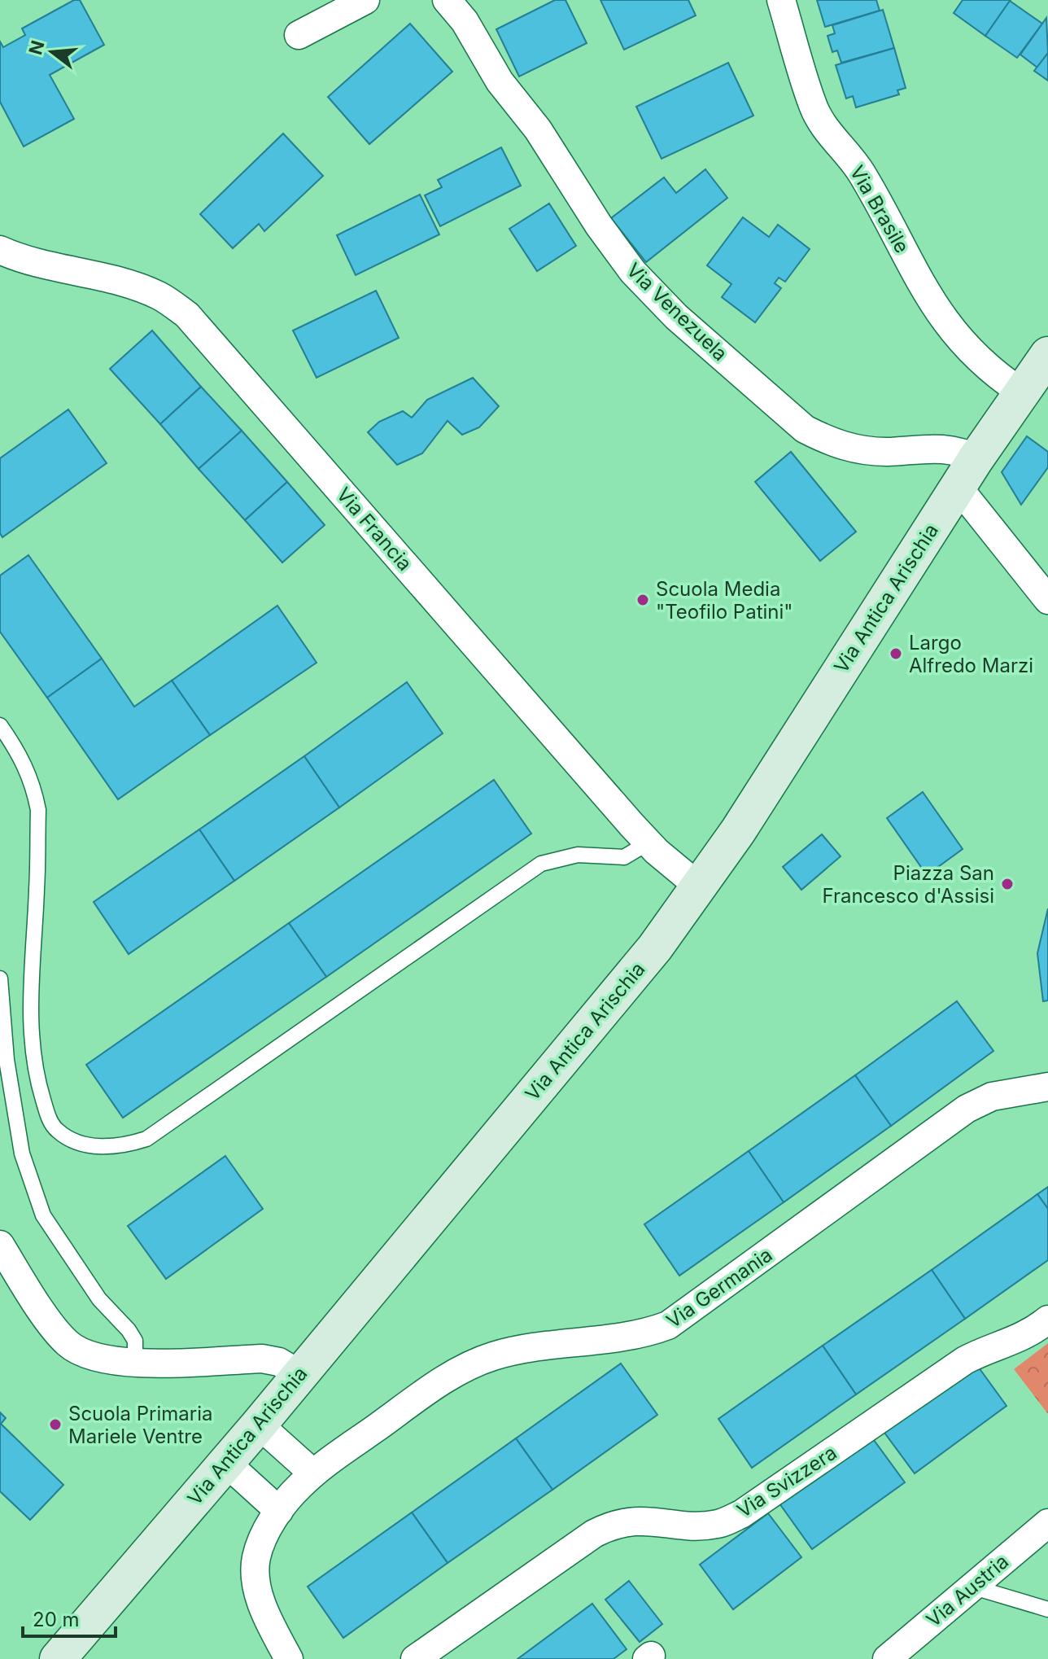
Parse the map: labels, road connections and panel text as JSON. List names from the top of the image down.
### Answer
{
  "streets": {
    "main road": ["Via Antica Arischia"],
    "street": [
      "Via Brasile",
      "Via Venezuela",
      "Via Francia",
      "Via Germania",
      "Via Svizzera",
      "Via Austria"
    ]
  },
  "crossings": [
    ["Via Brasile", "Via Antica Arischia"],
    ["Via Venezuela", "Via Antica Arischia"],
    ["Via Francia", "Via Antica Arischia"]
  ],
  "places": [
    "Scuola Media \"Teofilo Patini\"",
    "Largo Alfredo Marzi",
    "Piazza San Francesco d'Assisi",
    "Scuola Primaria Mariele Ventre"
  ],
  "scale_bar": "20 m",
  "north": "left"
}
